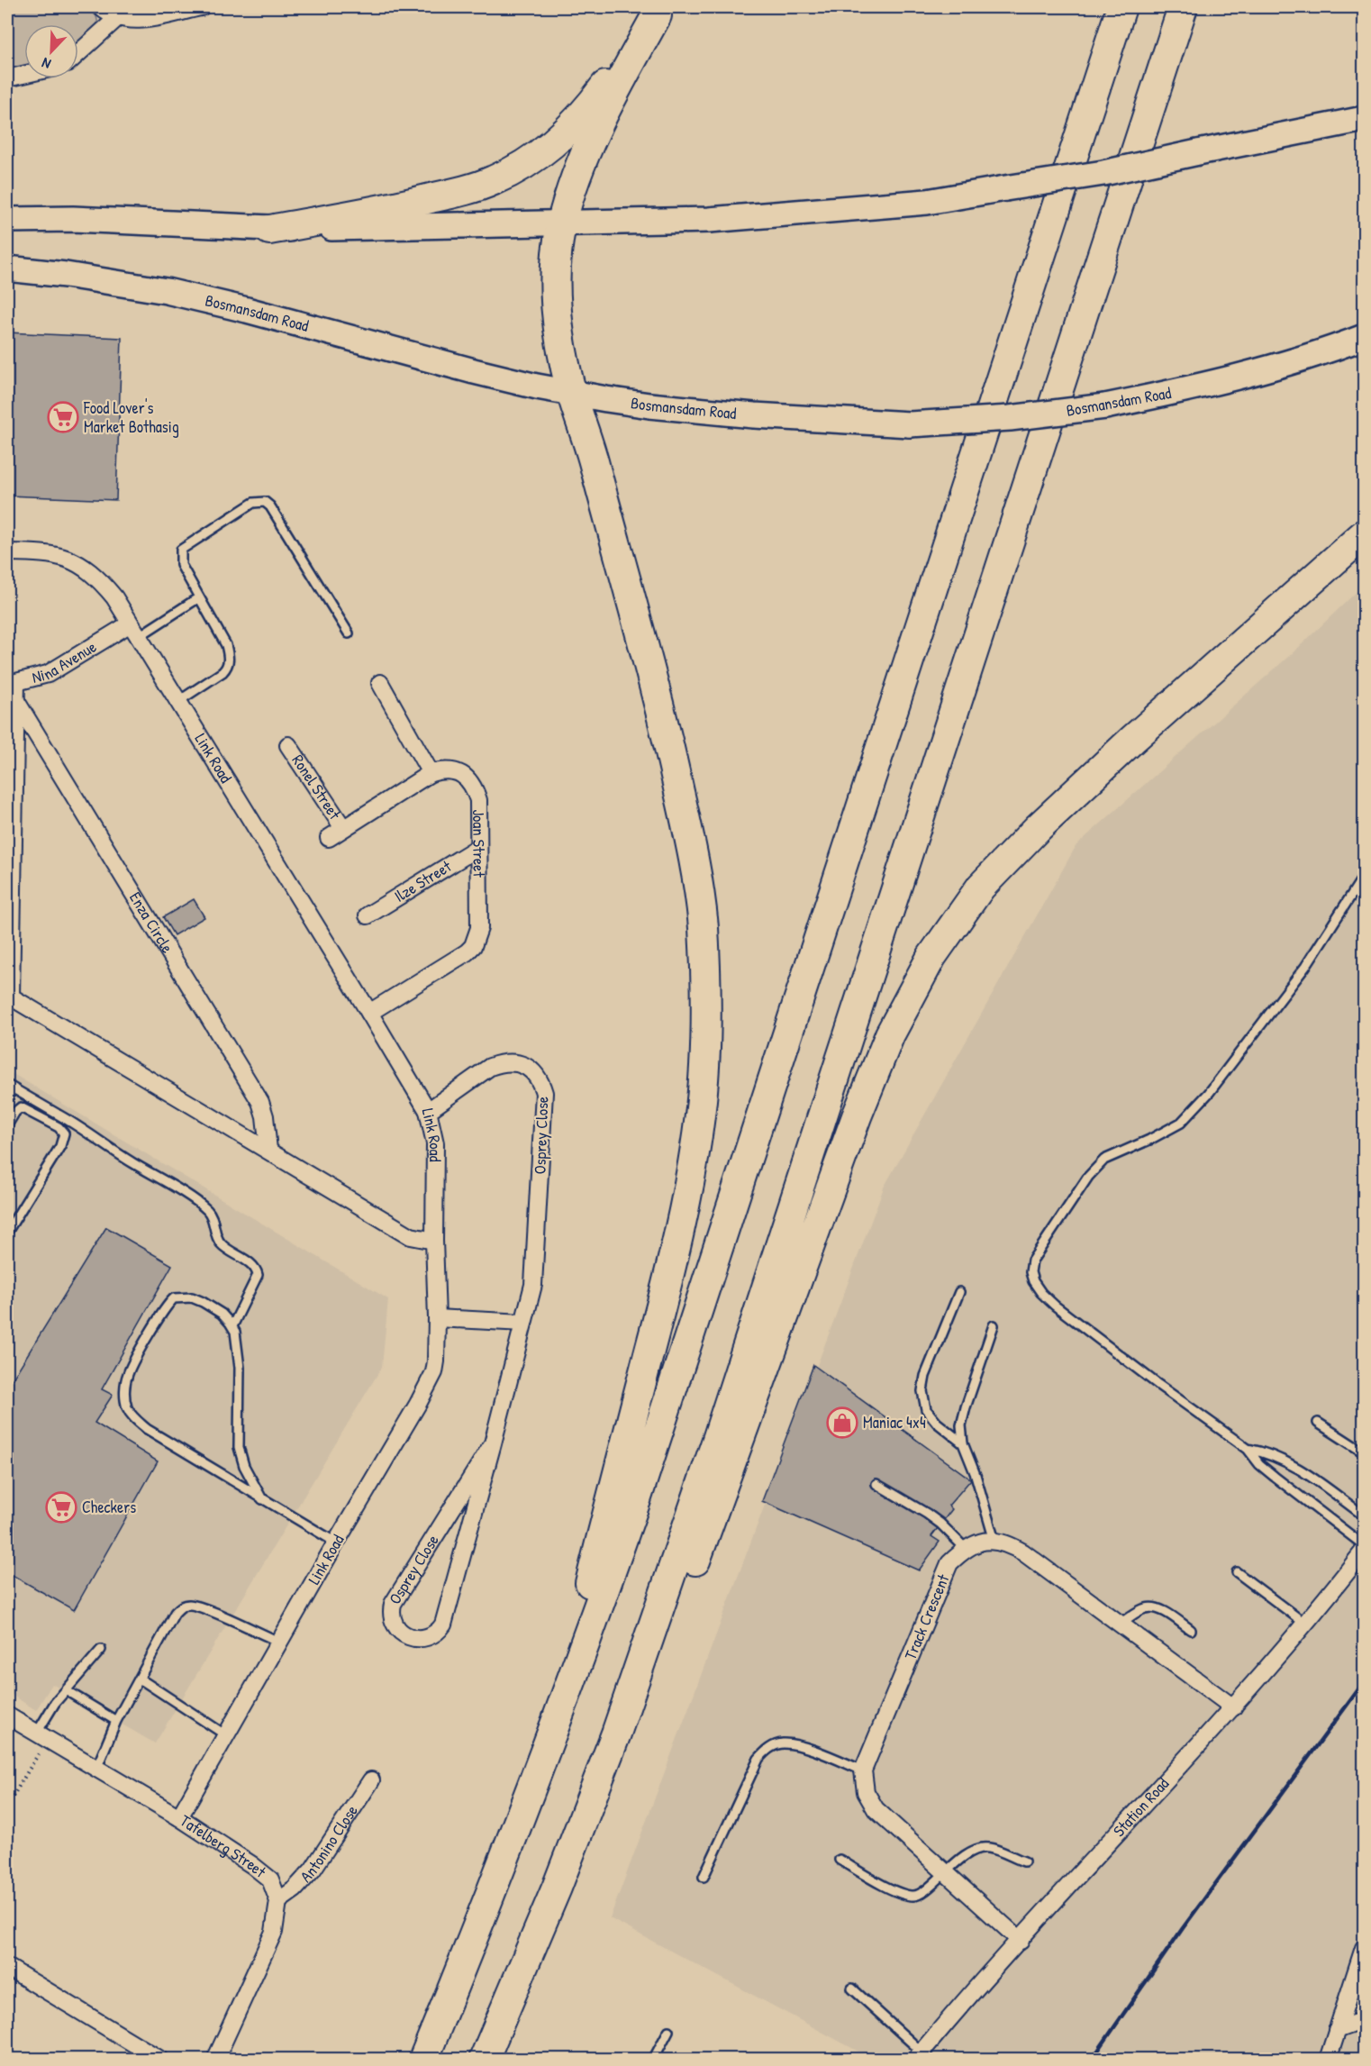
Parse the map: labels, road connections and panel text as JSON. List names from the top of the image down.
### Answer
{
  "streets": {
    "main road": ["Bosmansdam Road"],
    "street": [
      "Nina Avenue",
      "Link Road",
      "Ronel Street",
      "Joan Street",
      "Ilze Street",
      "Enza Circle",
      "Osprey Close",
      "Track Crescent",
      "Station Road",
      "Antonino Close",
      "Tafelberg Street"
    ]
  },
  "crossings": [
    ["Nina Avenue", "Link Road"],
    ["Nina Avenue", "Enza Circle"],
    ["Link Road", "Joan Street"],
    ["Link Road", "Osprey Close"],
    ["Link Road", "Tafelberg Street"],
    ["Joan Street", "Ilze Street"],
    ["Antonino Close", "Tafelberg Street"]
  ],
  "places": {
    "supermarket": ["Food Lover's Market Bothasig", "Checkers"],
    "shop": ["Maniac 4x4"]
  },
  "north": "bottom left"
}
